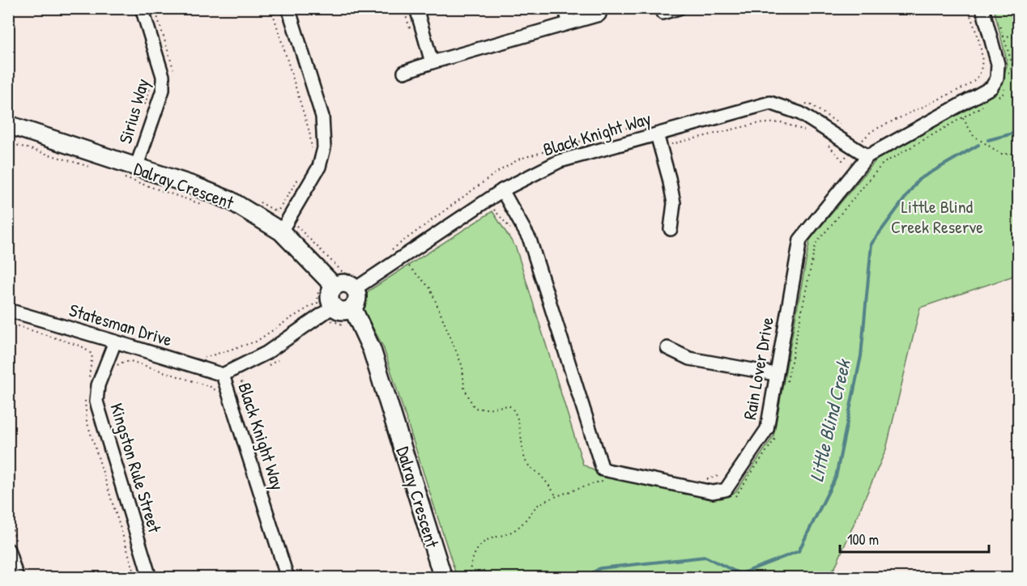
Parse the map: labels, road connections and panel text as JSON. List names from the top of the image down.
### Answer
{
  "streets": {
    "street": [
      "Sirius Way",
      "Black Knight Way",
      "Dalray Crescent",
      "Statesman Drive",
      "Rain Lover Drive",
      "Kingston Rule Street"
    ]
  },
  "crossings": [
    ["Sirius Way", "Dalray Crescent"],
    ["Black Knight Way", "Statesman Drive"],
    ["Black Knight Way", "Rain Lover Drive"],
    ["Statesman Drive", "Kingston Rule Street"]
  ],
  "water": ["Little Blind Creek"],
  "parks": ["Little Blind Creek Reserve"],
  "scale_bar": "100 m"
}
